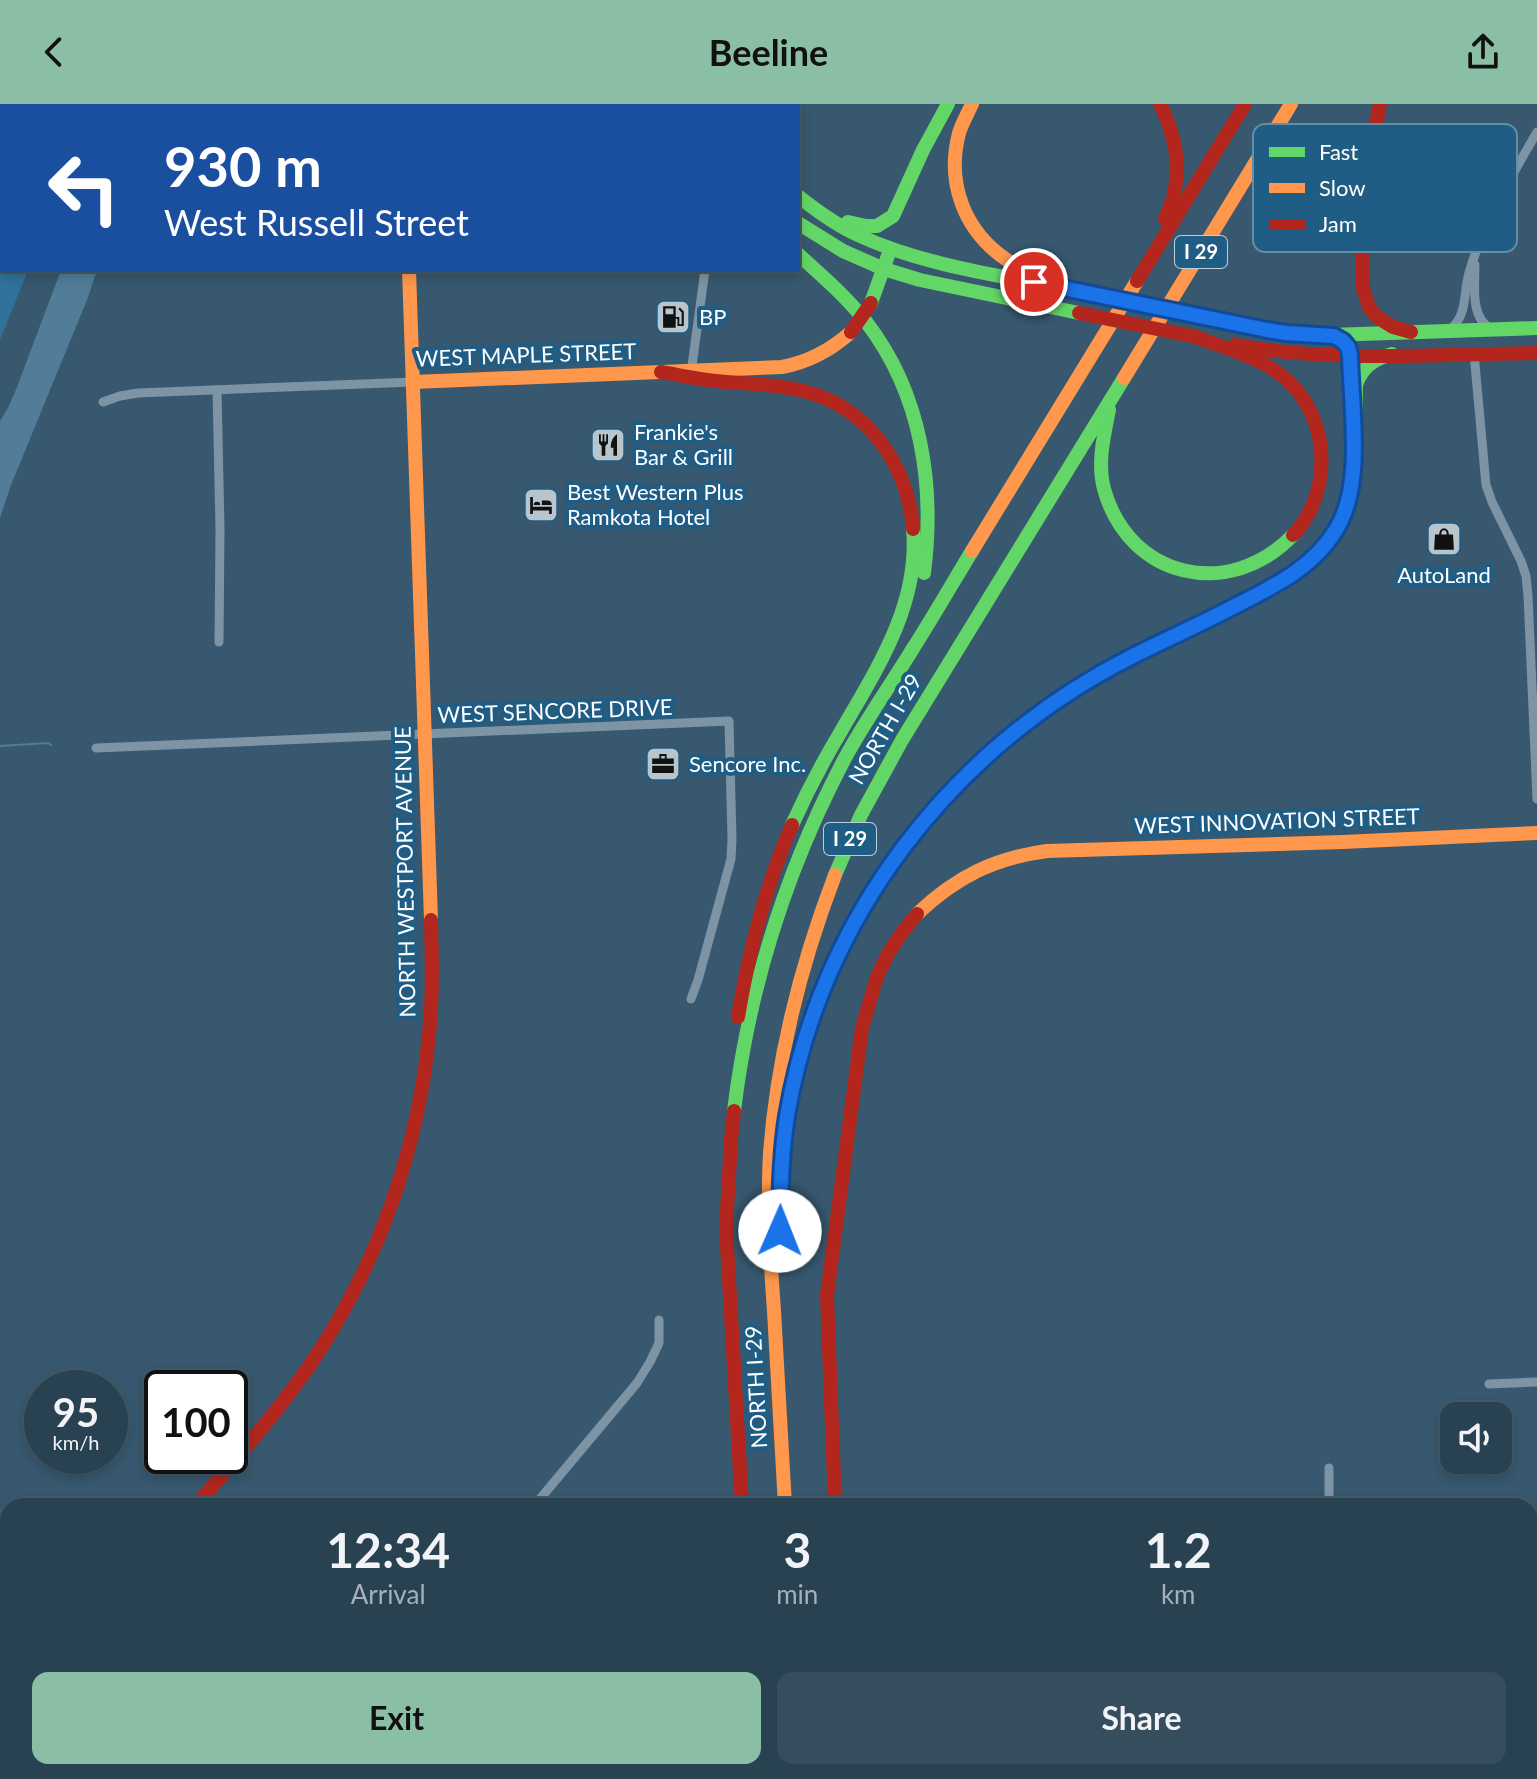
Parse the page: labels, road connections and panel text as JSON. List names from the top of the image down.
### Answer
{
  "streets": {
    "main road": [
      "I 29",
      "WEST MAPLE STREET",
      "NORTH I-29",
      "WEST INNOVATION STREET",
      "NORTH WESTPORT AVENUE"
    ],
    "street": ["WEST SENCORE DRIVE"]
  },
  "crossings": [
    ["WEST MAPLE STREET", "NORTH WESTPORT AVENUE"],
    ["WEST SENCORE DRIVE", "NORTH WESTPORT AVENUE"]
  ],
  "places": {
    "fuel station": ["BP"],
    "restaurant": ["Frankie's Bar & Grill"],
    "hotel": ["Best Western Plus Ramkota Hotel"],
    "shop": ["AutoLand"],
    "office": ["Sencore Inc."]
  },
  "legend": ["Fast", "Slow", "Jam"],
  "page": {
    "header": "Beeline",
    "turn": ["930 m", "West Russell Street"],
    "speed": "95 km/h",
    "limit": "100",
    "eta": [
      "12:34",
      "Arrival",
      "3",
      "min",
      "1.2",
      "km"
    ],
    "buttons": ["Exit", "Share"]
  }
}
